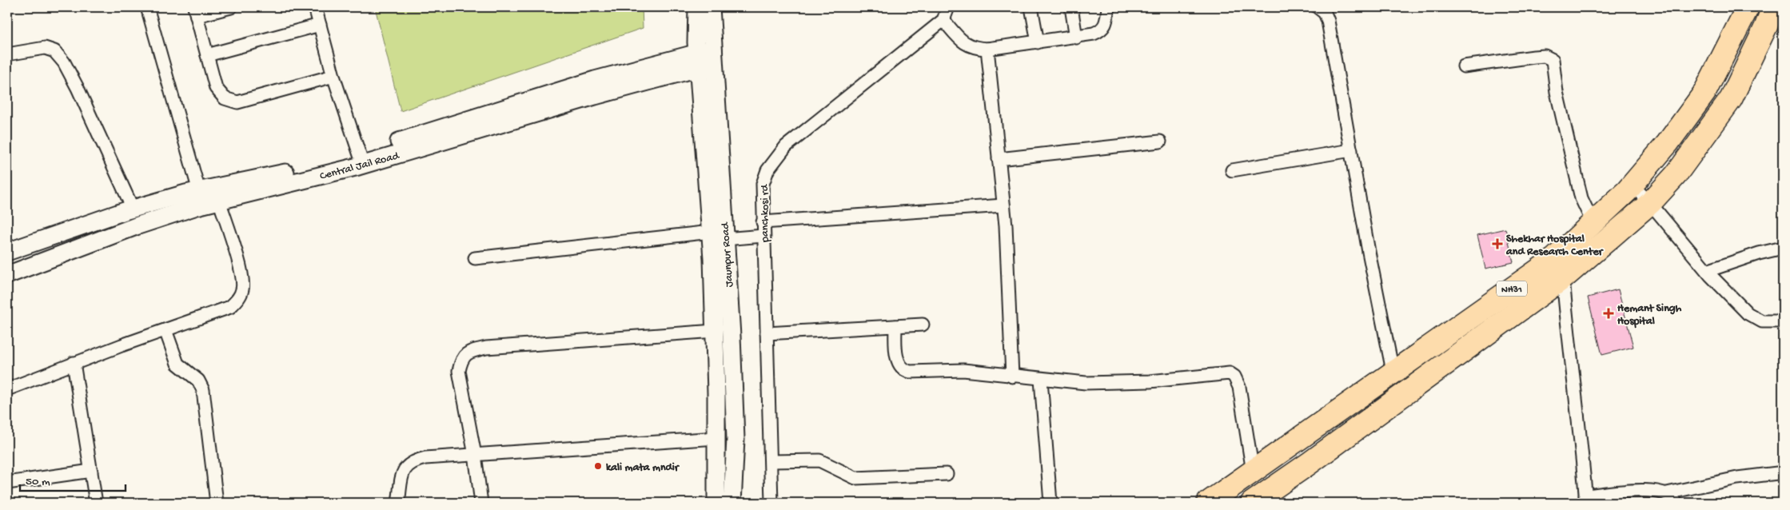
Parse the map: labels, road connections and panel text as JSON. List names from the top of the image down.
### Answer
{
  "streets": {
    "highway": ["NH31"],
    "street": ["Central Jail Road", "panchkosi rd", "Jaunpur Road"]
  },
  "crossings": [
    ["Central Jail Road", "Jaunpur Road"]
  ],
  "places": {
    "health": ["Shekhar Hospital and Research Center", "Hemant Singh Hospital"],
    "other": ["kali mata mndir"]
  },
  "scale_bar": "50 m"
}
